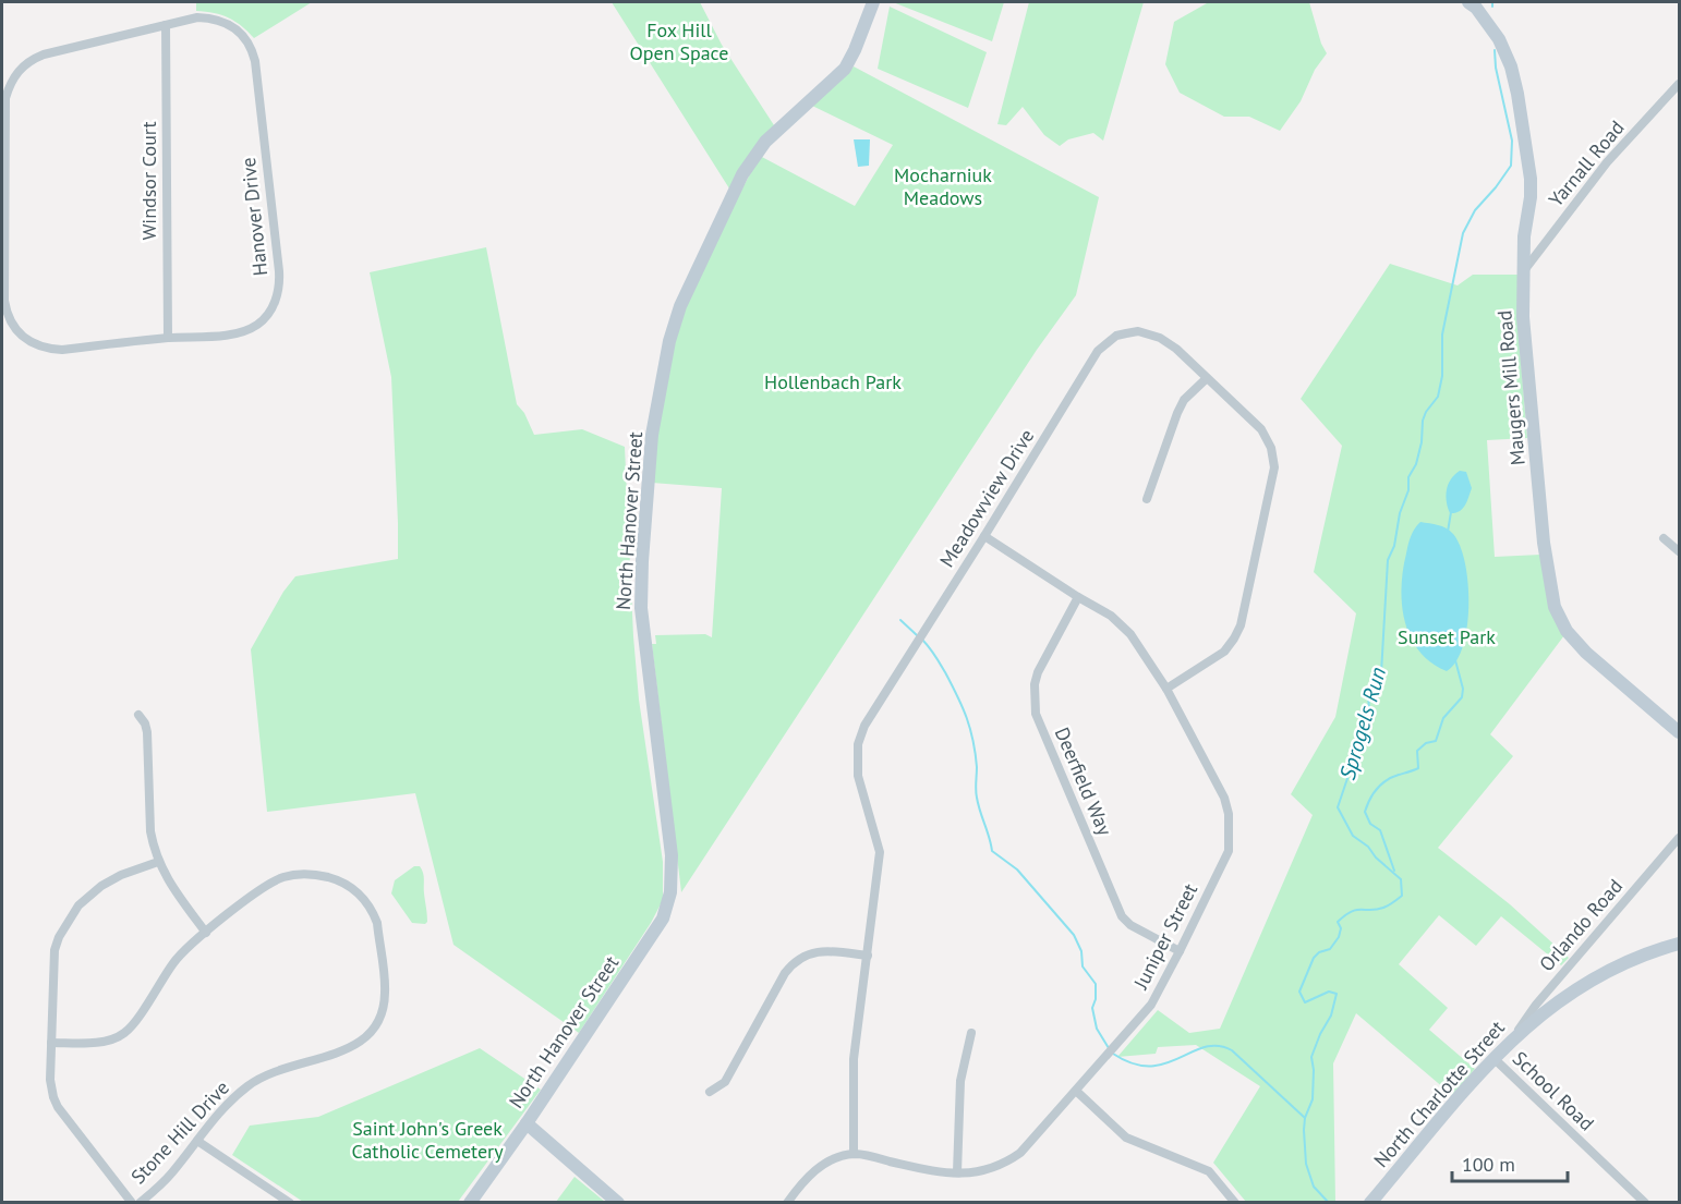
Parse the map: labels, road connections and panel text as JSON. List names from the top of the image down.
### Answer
{
  "streets": {
    "street": [
      "Yarnall Road",
      "Windsor Court",
      "Hanover Drive",
      "Maugers Mill Road",
      "Meadowview Drive",
      "North Hanover Street",
      "Deerfield Way",
      "Orlando Road",
      "Juniper Street",
      "School Road",
      "North Charlotte Street",
      "Stone Hill Drive"
    ]
  },
  "crossings": [
    ["Yarnall Road", "Maugers Mill Road"],
    ["Windsor Court", "Hanover Drive"],
    ["Meadowview Drive", "Juniper Street"],
    ["Deerfield Way", "Juniper Street"],
    ["Orlando Road", "North Charlotte Street"],
    ["School Road", "North Charlotte Street"]
  ],
  "water": ["Sprogels Run"],
  "parks": [
    "Fox Hill Open Space",
    "Mocharniuk Meadows",
    "Hollenbach Park",
    "Sunset Park",
    "Saint John's Greek Catholic Cemetery"
  ],
  "scale_bar": "100 m"
}
